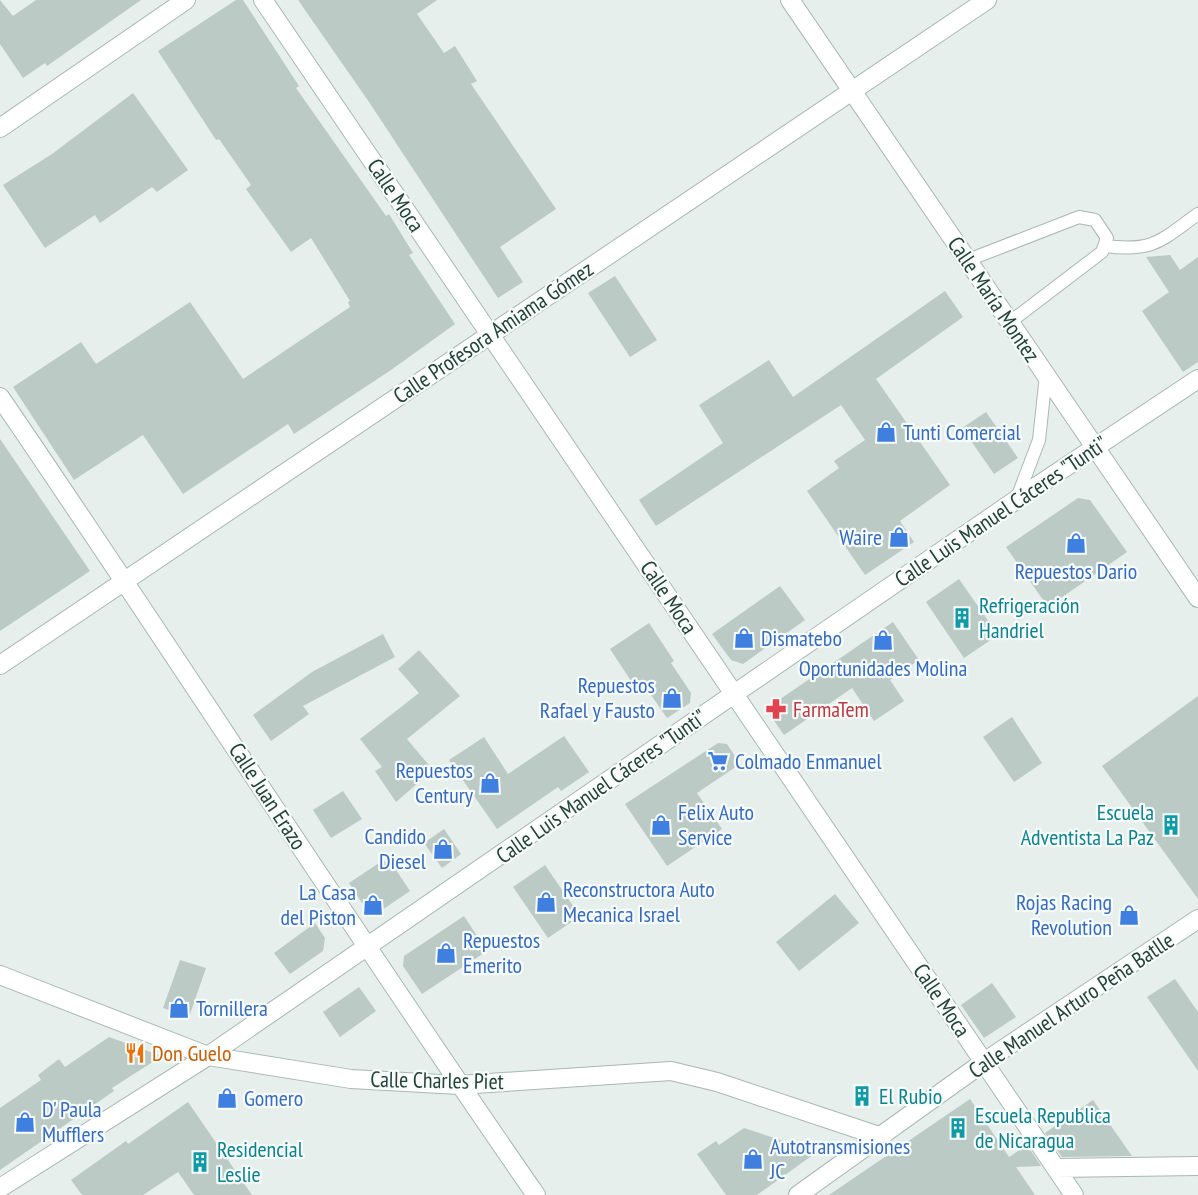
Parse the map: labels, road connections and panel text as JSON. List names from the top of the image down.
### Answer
{
  "streets": {
    "street": [
      "Calle Moca",
      "Calle María Montez",
      "Calle Profesora Amiama Gómez",
      "Calle Luis Manuel Cáceres \"Tunti\"",
      "Calle Juan Erazo",
      "Calle Manuel Arturo Peña Batlle",
      "Calle Charles Piet"
    ]
  },
  "crossings": [
    ["Calle Moca", "Calle Profesora Amiama Gómez"],
    ["Calle Moca", "Calle Luis Manuel Cáceres \"Tunti\""],
    ["Calle Moca", "Calle Manuel Arturo Peña Batlle"],
    ["Calle María Montez", "Calle Profesora Amiama Gómez"],
    ["Calle María Montez", "Calle Luis Manuel Cáceres \"Tunti\""],
    ["Calle Profesora Amiama Gómez", "Calle Juan Erazo"],
    ["Calle Luis Manuel Cáceres \"Tunti\"", "Calle Juan Erazo"],
    ["Calle Luis Manuel Cáceres \"Tunti\"", "Calle Charles Piet"],
    ["Calle Juan Erazo", "Calle Charles Piet"],
    ["Calle Manuel Arturo Peña Batlle", "Calle Charles Piet"]
  ],
  "places": {
    "shop": [
      "Tunti Comercial",
      "Waire",
      "Repuestos Dario",
      "Dismatebo",
      "Oportunidades Molina",
      "Repuestos Rafael y Fausto",
      "Repuestos Century",
      "Felix Auto Service",
      "Candido Diesel",
      "Reconstructora Auto Mecanica Israel",
      "La Casa del Piston",
      "Rojas Racing Revolution",
      "Repuestos Emerito",
      "Tornillera",
      "Gomero",
      "D' Paula Mufflers",
      "Autotransmisiones JC"
    ],
    "building": [
      "Refrigeración Handriel",
      "Escuela Adventista La Paz",
      "El Rubio",
      "Escuela Republica de Nicaragua",
      "Residencial Leslie"
    ],
    "pharmacy": ["FarmaTem"],
    "supermarket": ["Colmado Enmanuel"],
    "restaurant": ["Don Guelo"]
  }
}
